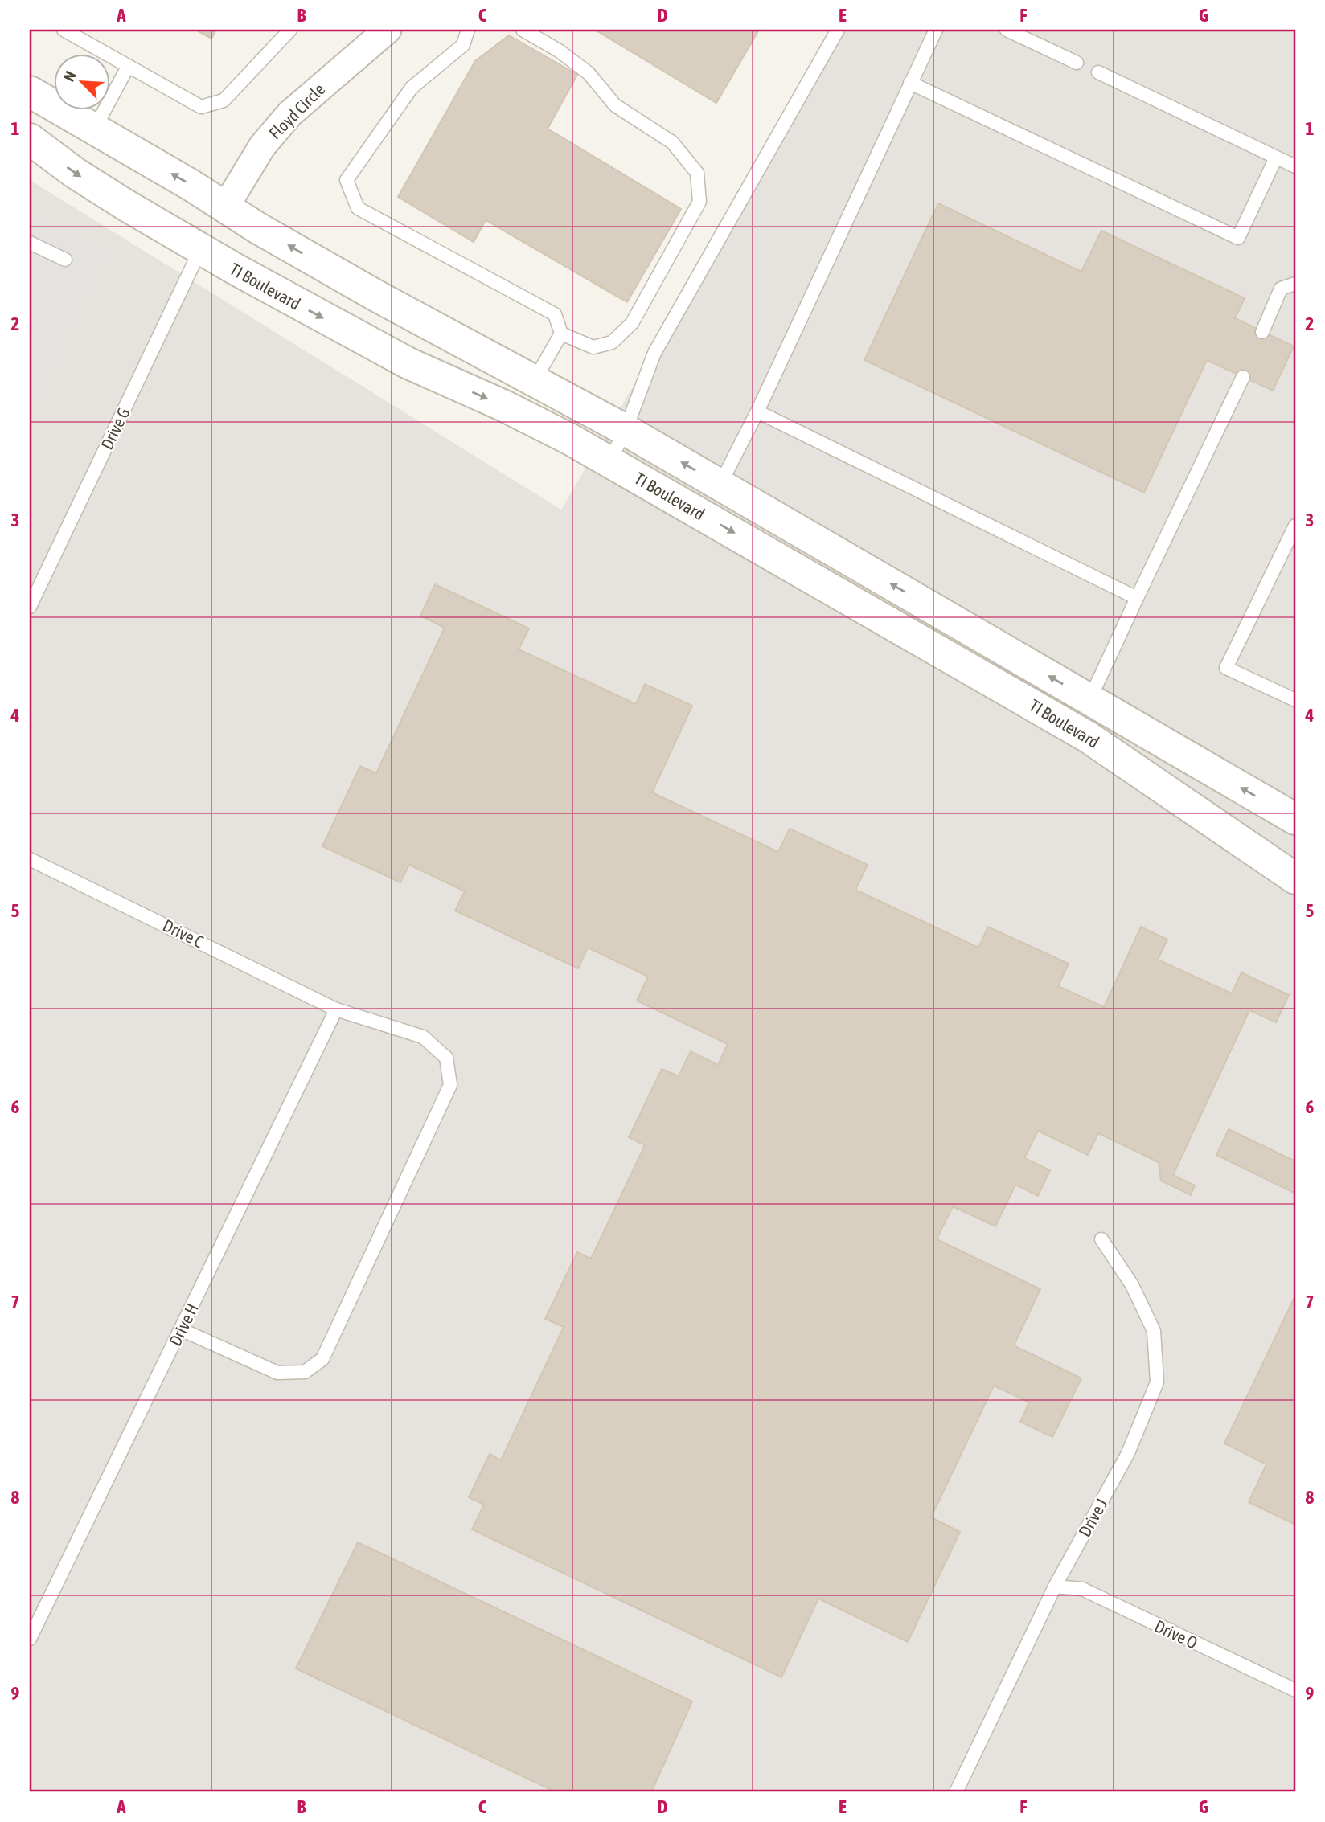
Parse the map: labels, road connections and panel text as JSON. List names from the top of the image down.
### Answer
{
  "streets": {
    "street": ["Floyd Circle", "TI Boulevard"],
    "lane": [
      "Drive G",
      "Drive C",
      "Drive H",
      "Drive J",
      "Drive O"
    ]
  },
  "crossings": [
    ["Floyd Circle", "TI Boulevard"],
    ["TI Boulevard", "Drive G"],
    ["Drive C", "Drive H"],
    ["Drive J", "Drive O"]
  ],
  "north": "top left",
  "grid": {
    "columns": [
      "A",
      "B",
      "C",
      "D",
      "E",
      "F",
      "G"
    ],
    "rows": [
      "1",
      "2",
      "3",
      "4",
      "5",
      "6",
      "7",
      "8",
      "9"
    ]
  }
}
